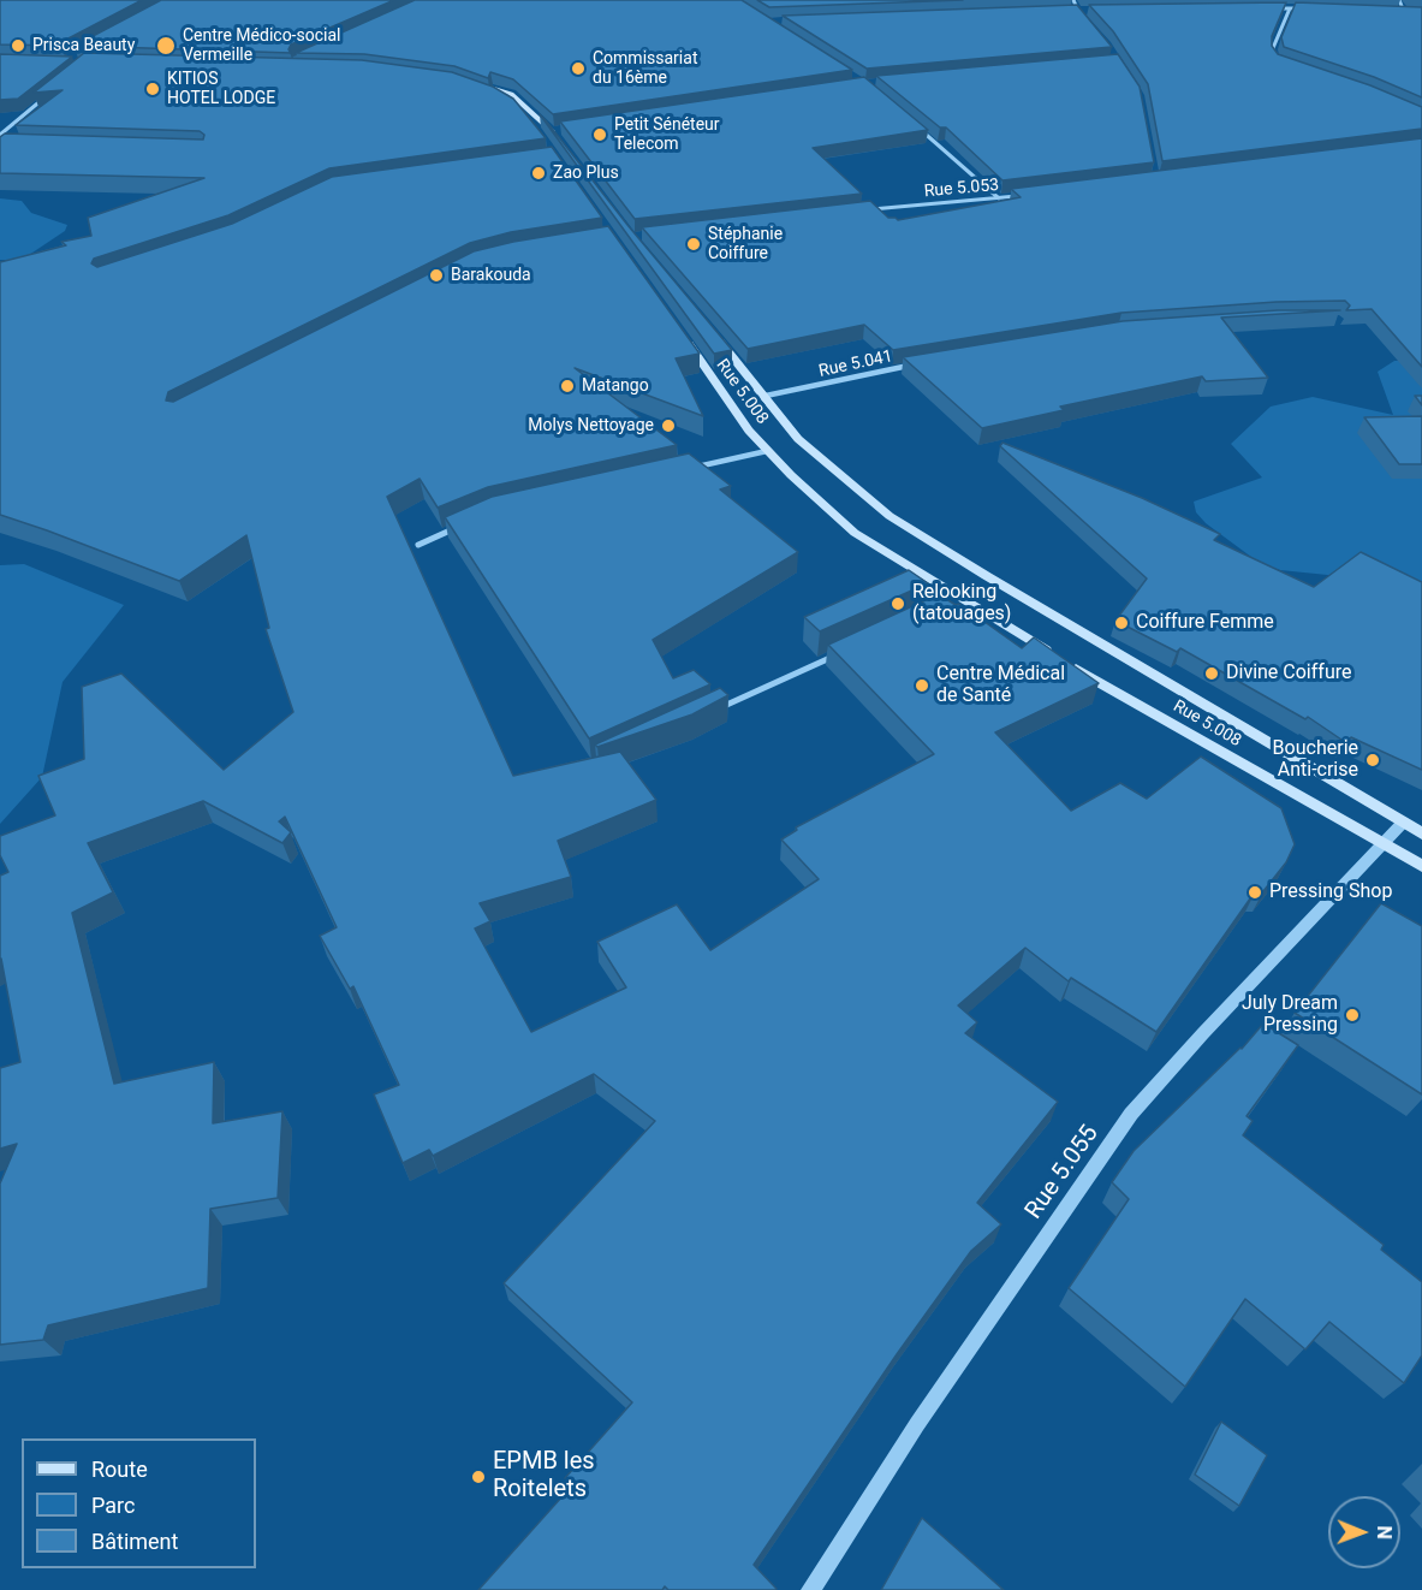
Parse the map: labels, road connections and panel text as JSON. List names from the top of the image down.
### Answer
{
  "streets": {
    "main road": ["Rue 5.008"],
    "street": ["Rue 5.053", "Rue 5.041", "Rue 5.055"]
  },
  "crossings": [
    ["Rue 5.041", "Rue 5.008"],
    ["Rue 5.008", "Rue 5.055"]
  ],
  "places": [
    "Prisca Beauty",
    "Centre Médico-social Vermeille",
    "Commissariat du 16ème",
    "KITIOS HOTEL LODGE",
    "Petit Sénéteur Telecom",
    "Zao Plus",
    "Stéphanie Coiffure",
    "Barakouda",
    "Matango",
    "Molys Nettoyage",
    "Relooking (tatouages)",
    "Coiffure Femme",
    "Divine Coiffure",
    "Centre Médical de Santé",
    "Boucherie Anti-crise",
    "Pressing Shop",
    "July Dream Pressing",
    "EPMB les Roitelets"
  ],
  "legend": ["Route", "Parc", "Bâtiment"],
  "north": "right"
}
